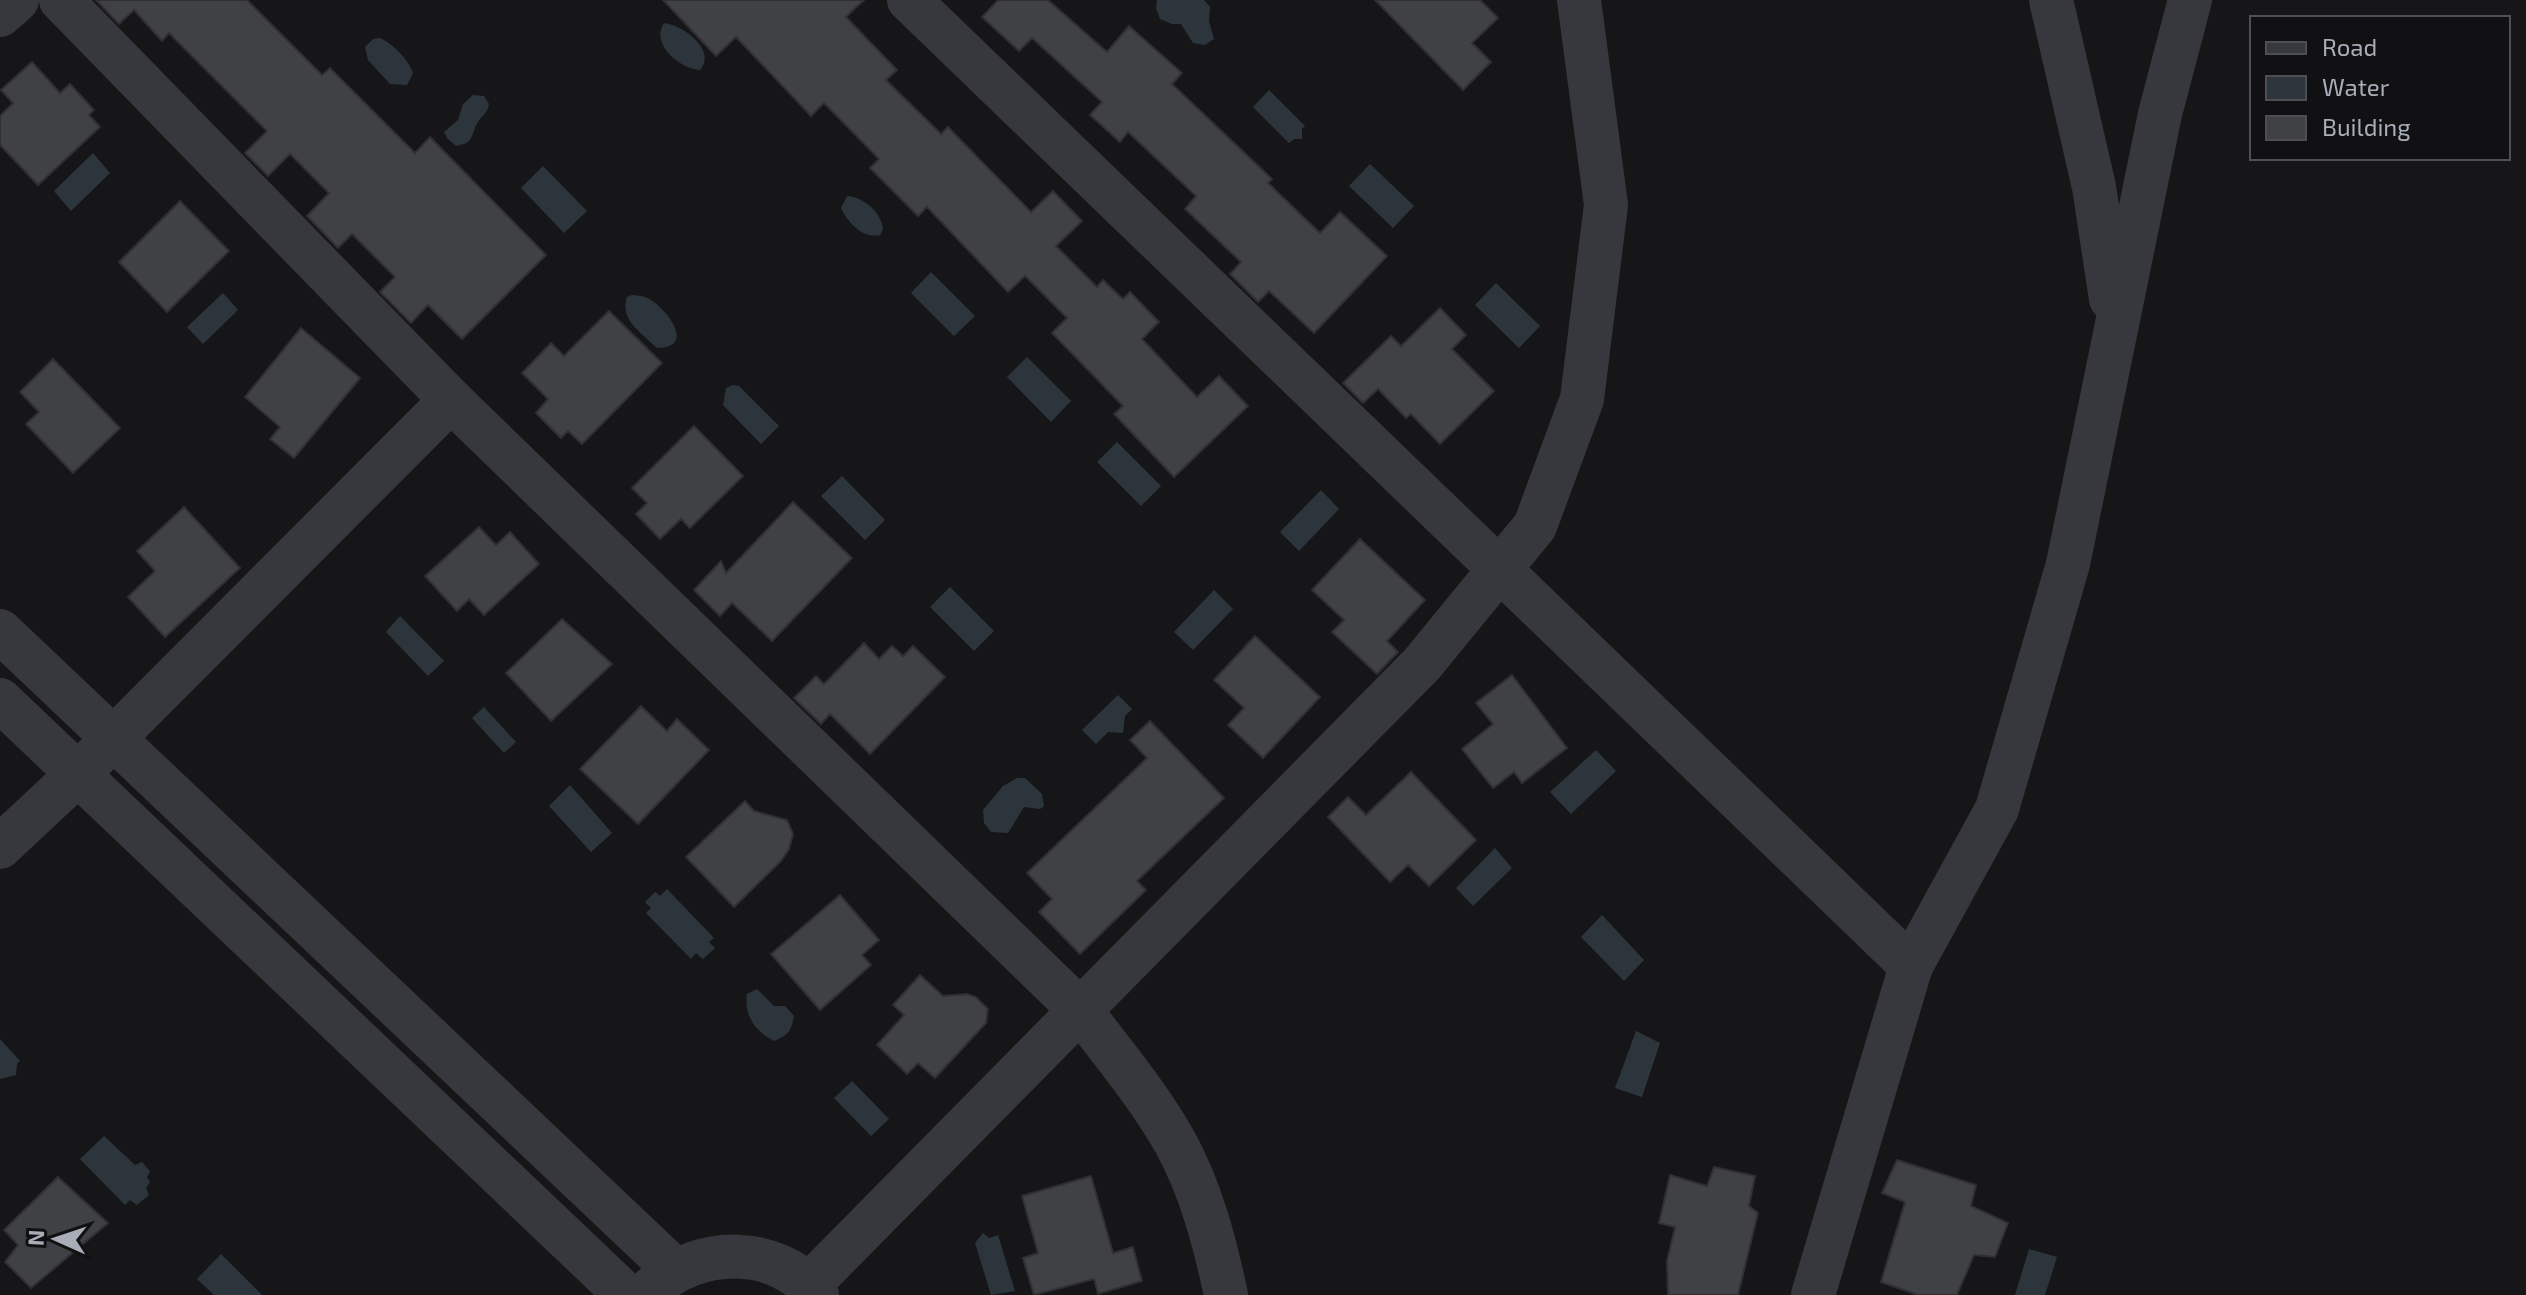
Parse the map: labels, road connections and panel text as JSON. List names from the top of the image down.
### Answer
{
  "legend": ["Road", "Water", "Building"],
  "north": "left"
}
